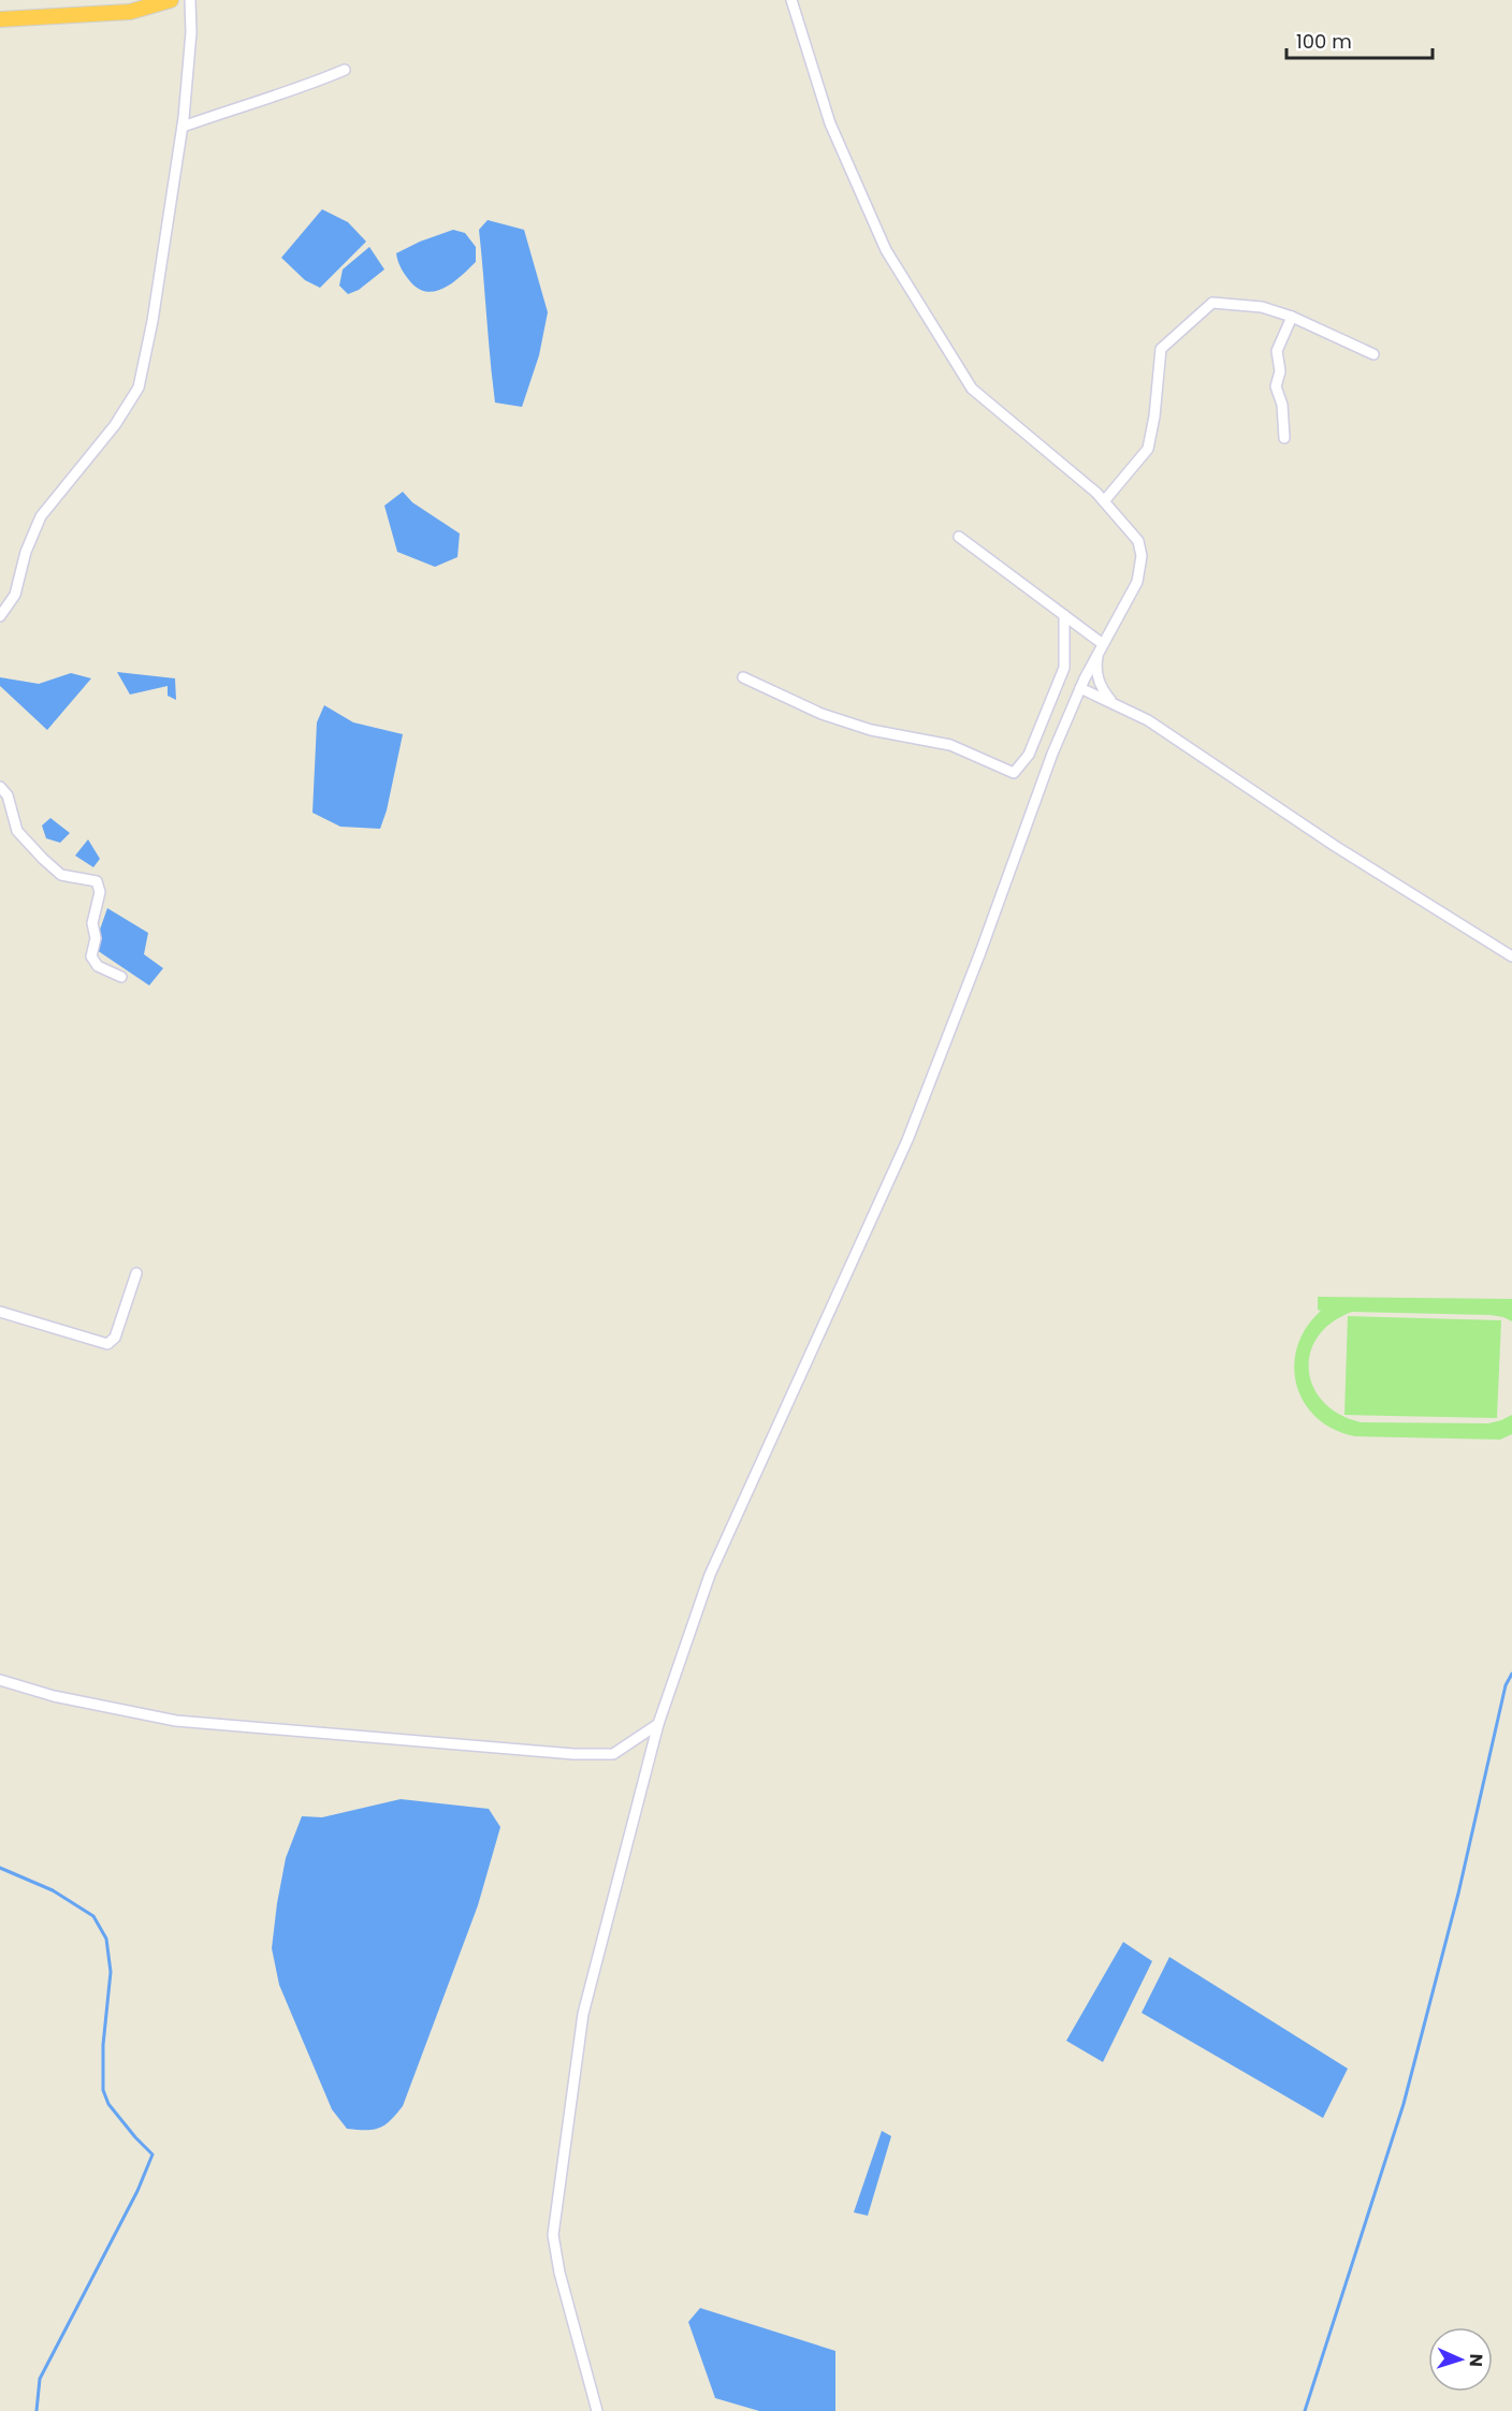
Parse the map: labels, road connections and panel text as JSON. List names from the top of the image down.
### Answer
{
  "scale_bar": "100 m",
  "north": "right"
}
